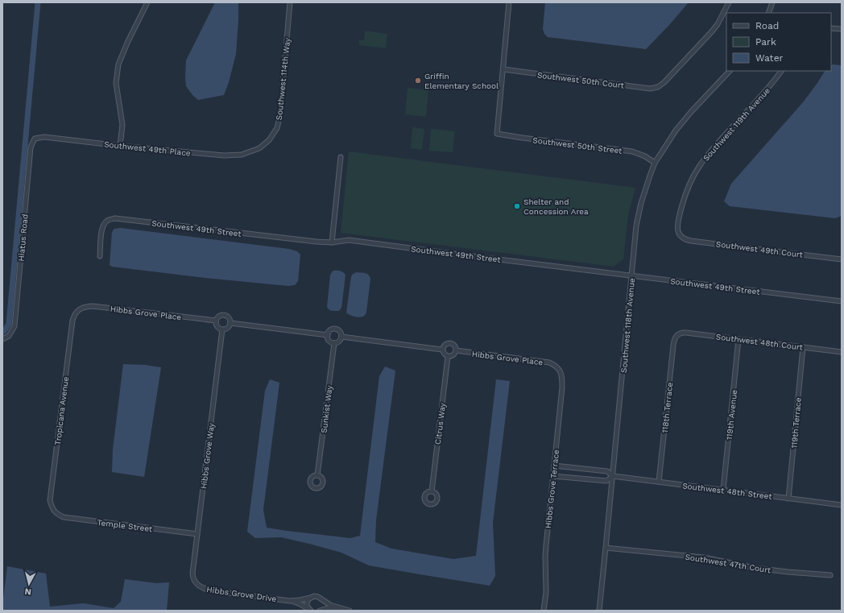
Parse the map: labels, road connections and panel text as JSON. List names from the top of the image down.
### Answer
{
  "streets": {
    "street": [
      "Southwest 114th Way",
      "Southwest 50th Court",
      "Southwest 119th Avenue",
      "Southwest 50th Street",
      "Southwest 49th Place",
      "Southwest 49th Street",
      "Hiatus Road",
      "Southwest 49th Court",
      "Hibbs Grove Place",
      "Southwest 118th Avenue",
      "Southwest 48th Court",
      "118th Terrace",
      "Sunkist Way",
      "Tropicana Avenue",
      "119th Avenue",
      "119th Terrace",
      "Citrus Way",
      "Hibbs Grove Way",
      "Hibbs Grove Terrace",
      "Southwest 48th Street",
      "Temple Street",
      "Southwest 47th Court",
      "Hibbs Grove Drive"
    ]
  },
  "crossings": [
    ["Southwest 114th Way", "Southwest 49th Place"],
    ["Southwest 50th Court", "Southwest 50th Street"],
    ["Southwest 119th Avenue", "Southwest 49th Court"],
    ["Southwest 50th Street", "Southwest 118th Avenue"],
    ["Southwest 49th Place", "Hiatus Road"],
    ["Southwest 49th Street", "Southwest 118th Avenue"],
    ["Hibbs Grove Place", "Tropicana Avenue"],
    ["Hibbs Grove Place", "Citrus Way"],
    ["Hibbs Grove Place", "Hibbs Grove Way"],
    ["Hibbs Grove Place", "Hibbs Grove Terrace"],
    ["Southwest 118th Avenue", "Southwest 48th Street"],
    ["Southwest 118th Avenue", "Southwest 47th Court"],
    ["Southwest 48th Court", "118th Terrace"],
    ["Southwest 48th Court", "119th Avenue"],
    ["Southwest 48th Court", "119th Terrace"],
    ["118th Terrace", "Southwest 48th Street"],
    ["Tropicana Avenue", "Temple Street"],
    ["119th Avenue", "Southwest 48th Street"],
    ["119th Terrace", "Southwest 48th Street"],
    ["Hibbs Grove Way", "Temple Street"],
    ["Hibbs Grove Way", "Hibbs Grove Drive"],
    ["Hibbs Grove Terrace", "Southwest 48th Street"]
  ],
  "places": ["Griffin Elementary School", "Shelter and Concession Area"],
  "legend": ["Road", "Park", "Water"],
  "north": "bottom"
}
